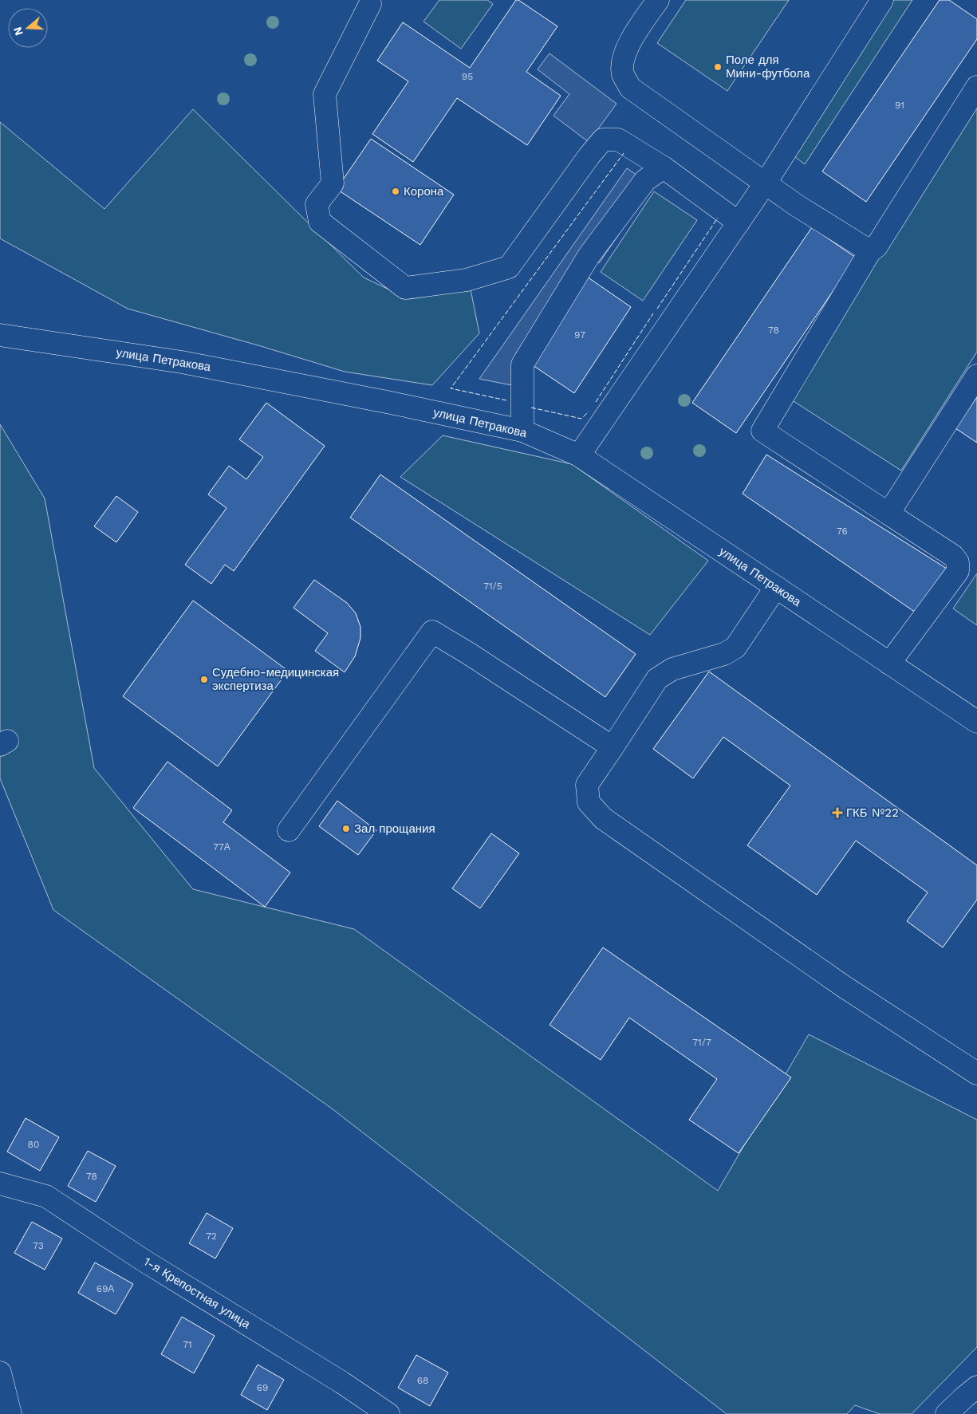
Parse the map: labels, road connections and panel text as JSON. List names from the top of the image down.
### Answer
{
  "streets": {
    "street": ["улица Петракова", "1-я Крепостная улица"]
  },
  "places": {
    "other": [
      "Поле для Мини-футбола",
      "Корона",
      "Судебно-медицинская экспертиза",
      "Зал прощания"
    ],
    "health": ["ГКБ №22"]
  },
  "house_numbers": [
    "95",
    "91",
    "78",
    "97",
    "76",
    "71/5",
    "77А",
    "71/7",
    "80",
    "78",
    "72",
    "73",
    "69А",
    "71",
    "68",
    "69"
  ],
  "north": "left"
}
